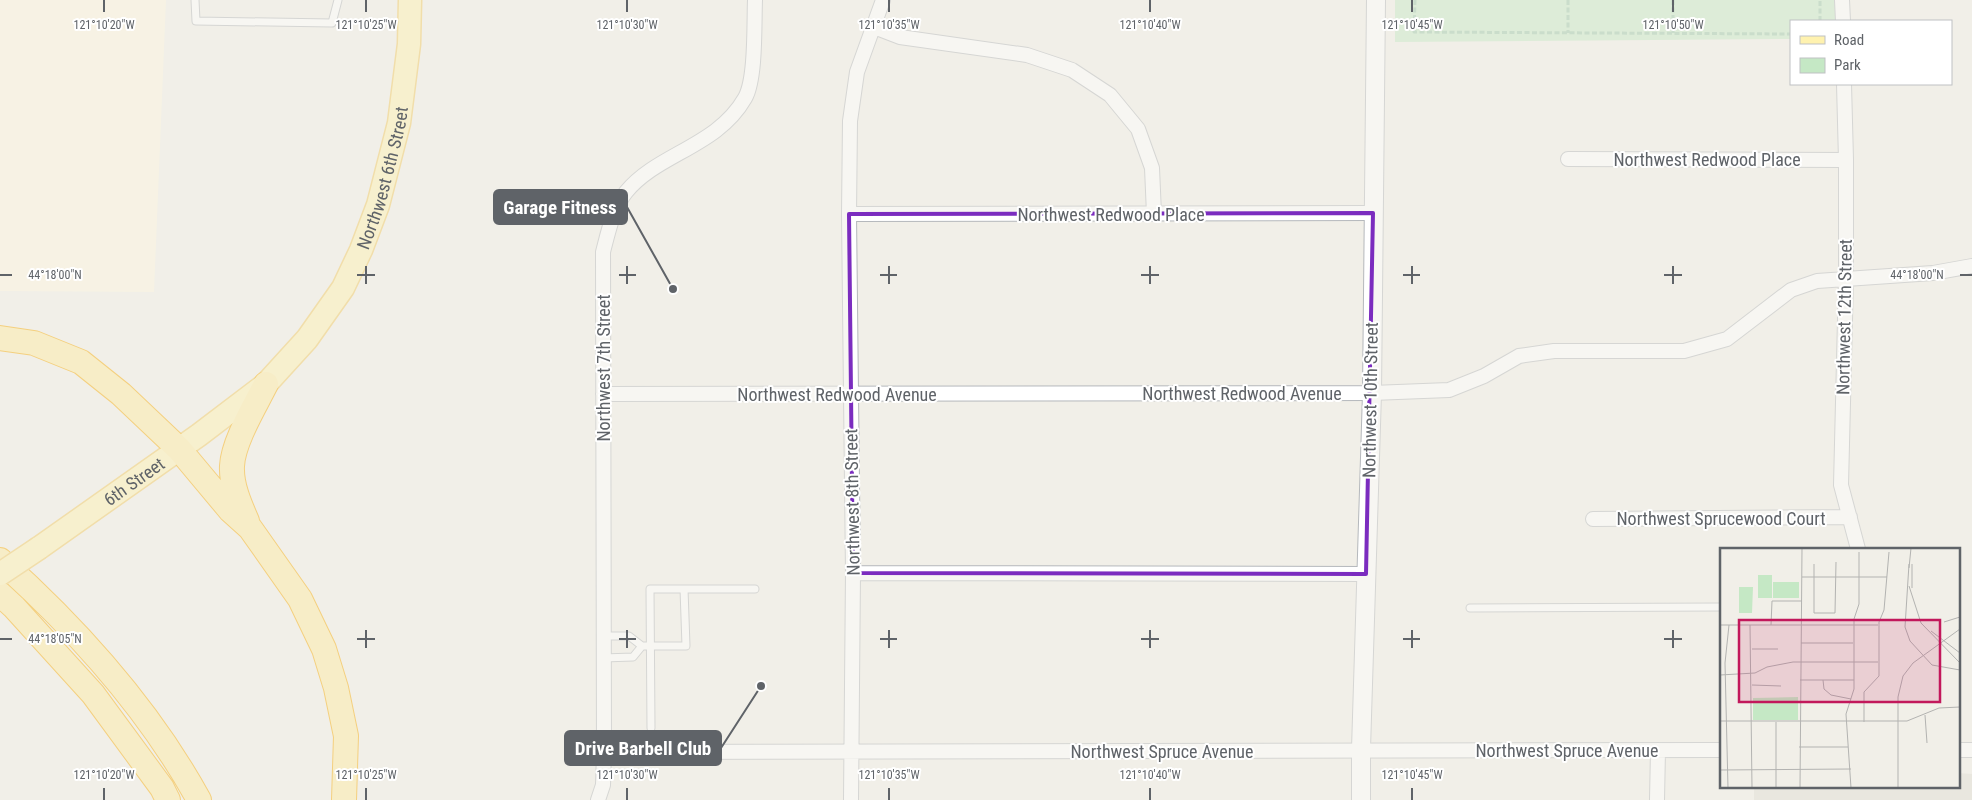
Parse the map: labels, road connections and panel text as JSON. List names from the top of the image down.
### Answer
{
  "streets": {
    "main road": ["Northwest 6th Street", "6th Street"],
    "street": [
      "Northwest Redwood Place",
      "Northwest 12th Street",
      "Northwest 7th Street",
      "Northwest Redwood Avenue",
      "Northwest 10th Street",
      "Northwest 8th Street",
      "Northwest Sprucewood Court",
      "Northwest Spruce Avenue"
    ]
  },
  "crossings": [
    ["Northwest Redwood Place", "Northwest 12th Street"],
    ["Northwest Redwood Place", "Northwest 10th Street"],
    ["Northwest Redwood Place", "Northwest 8th Street"],
    ["Northwest 6th Street", "6th Street"],
    ["Northwest 12th Street", "Northwest Redwood Avenue"],
    ["Northwest 12th Street", "Northwest Sprucewood Court"],
    ["Northwest 7th Street", "Northwest Redwood Avenue"],
    ["Northwest 7th Street", "Northwest Spruce Avenue"],
    ["Northwest Redwood Avenue", "Northwest 10th Street"],
    ["Northwest Redwood Avenue", "Northwest 8th Street"],
    ["Northwest 10th Street", "Northwest Spruce Avenue"],
    ["Northwest 8th Street", "Northwest Spruce Avenue"]
  ],
  "places": ["Garage Fitness", "Drive Barbell Club"],
  "legend": ["Road", "Park"],
  "coordinates": [
    "121°10'20\"W",
    "121°10'25\"W",
    "121°10'30\"W",
    "121°10'35\"W",
    "121°10'40\"W",
    "121°10'45\"W",
    "121°10'50\"W",
    "44°18'00\"N",
    "44°18'05\"N"
  ]
}
